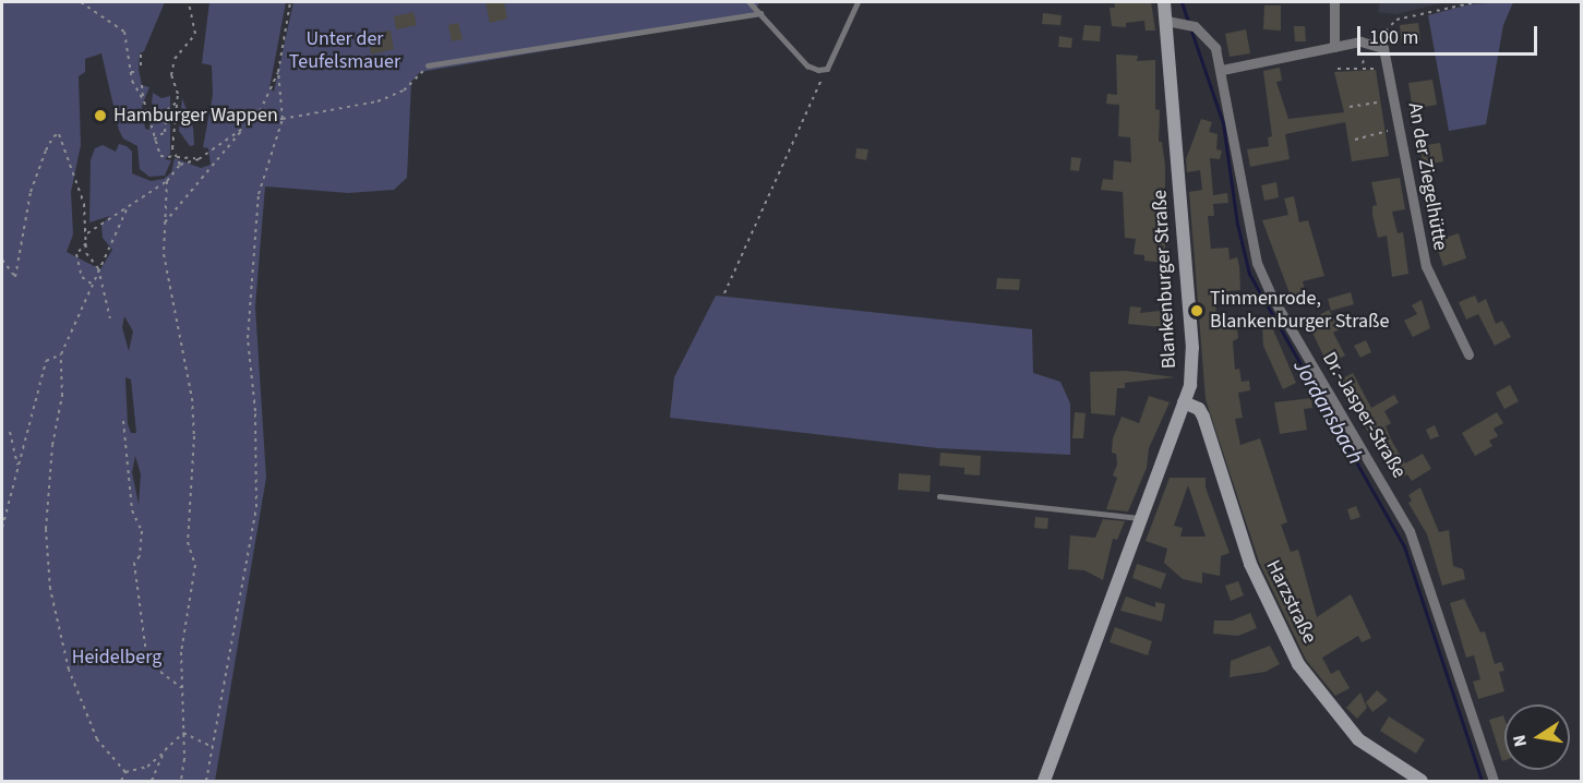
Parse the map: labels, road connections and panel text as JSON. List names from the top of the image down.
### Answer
{
  "streets": {
    "main road": ["Blankenburger Straße", "Harzstraße"],
    "street": ["An der Ziegelhütte", "Dr.-Jasper-Straße"]
  },
  "crossings": [
    ["Blankenburger Straße", "Dr.-Jasper-Straße"],
    ["Blankenburger Straße", "Harzstraße"]
  ],
  "water": ["Jordansbach"],
  "parks": ["Unter der Teufelsmauer", "Heidelberg"],
  "places": ["Hamburger Wappen", "Timmenrode, Blankenburger Straße"],
  "scale_bar": "100 m",
  "north": "left"
}
